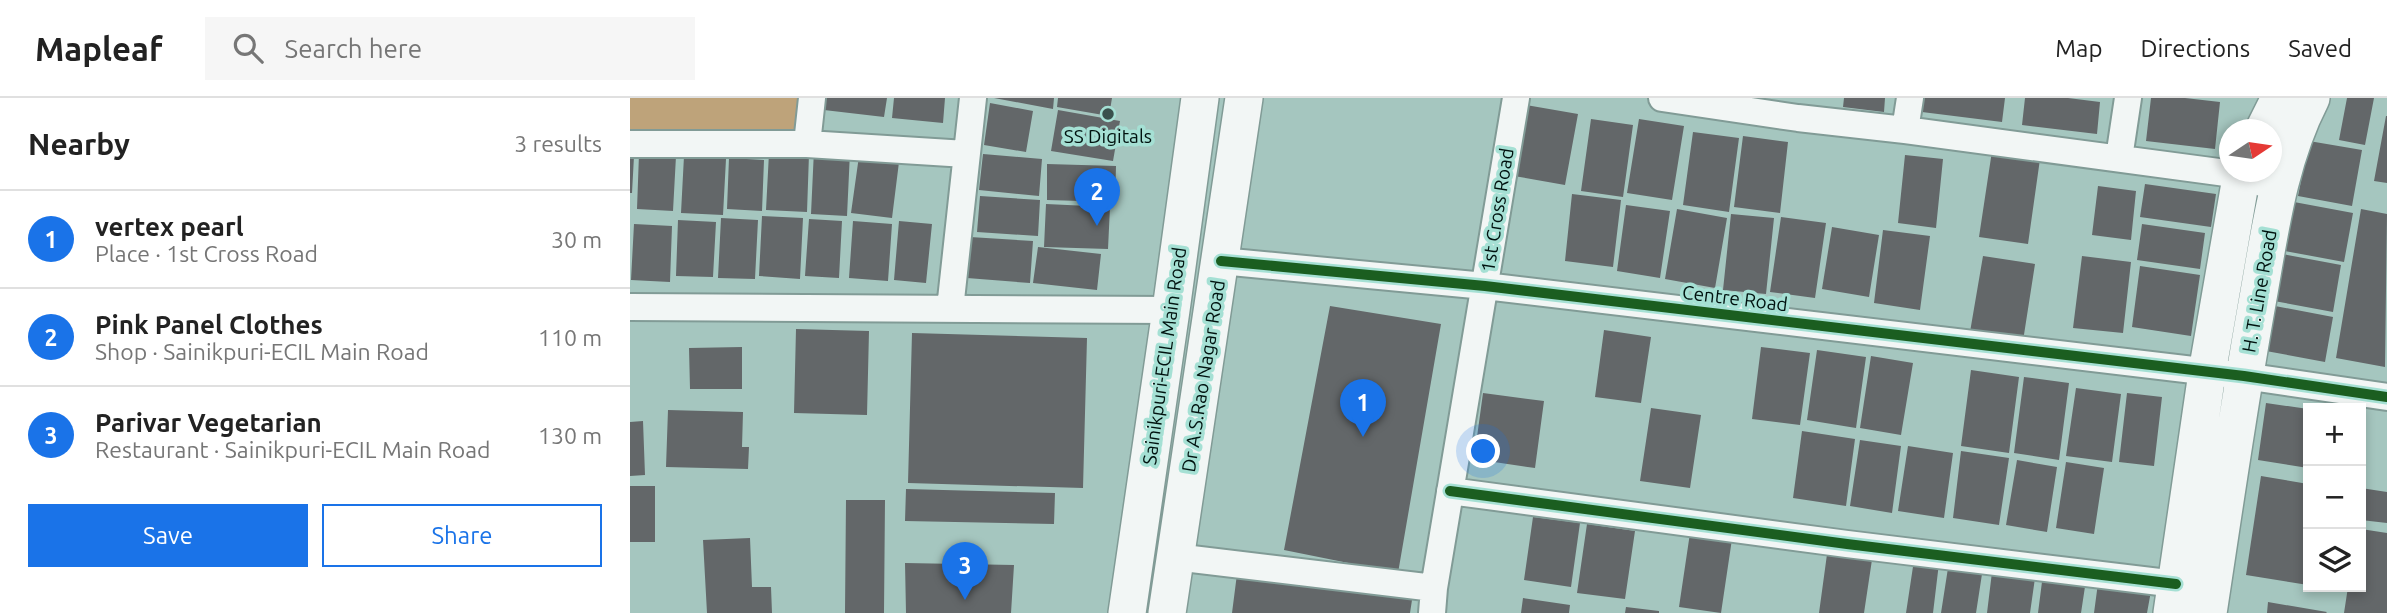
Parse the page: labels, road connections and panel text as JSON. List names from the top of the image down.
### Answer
{
  "streets": {
    "main road": ["H. T. Line Road", "Sainikpuri-ECIL Main Road", "Dr A.S.Rao Nagar Road"],
    "street": ["1st Cross Road", "Centre Road"]
  },
  "crossings": [
    ["1st Cross Road", "Centre Road"],
    ["H. T. Line Road", "Centre Road"],
    ["Centre Road", "Dr A.S.Rao Nagar Road"]
  ],
  "places": ["SS Digitals"],
  "north": "right",
  "page": {
    "header": "Mapleaf",
    "search": "Search here",
    "nav": ["Map", "Directions", "Saved"],
    "heading": ["Nearby", "3 results"],
    "pins": ["2", "1", "3"],
    "list": [
      {
        "mark": "1",
        "name": "vertex pearl",
        "note": "Place · 1st Cross Road",
        "value": "30 m"
      },
      {
        "mark": "2",
        "name": "Pink Panel Clothes",
        "note": "Shop · Sainikpuri-ECIL Main Road",
        "value": "110 m"
      },
      {
        "mark": "3",
        "name": "Parivar Vegetarian",
        "note": "Restaurant · Sainikpuri-ECIL Main Road",
        "value": "130 m"
      }
    ],
    "map_buttons": ["+", "−"],
    "buttons": ["Save", "Share"]
  }
}
